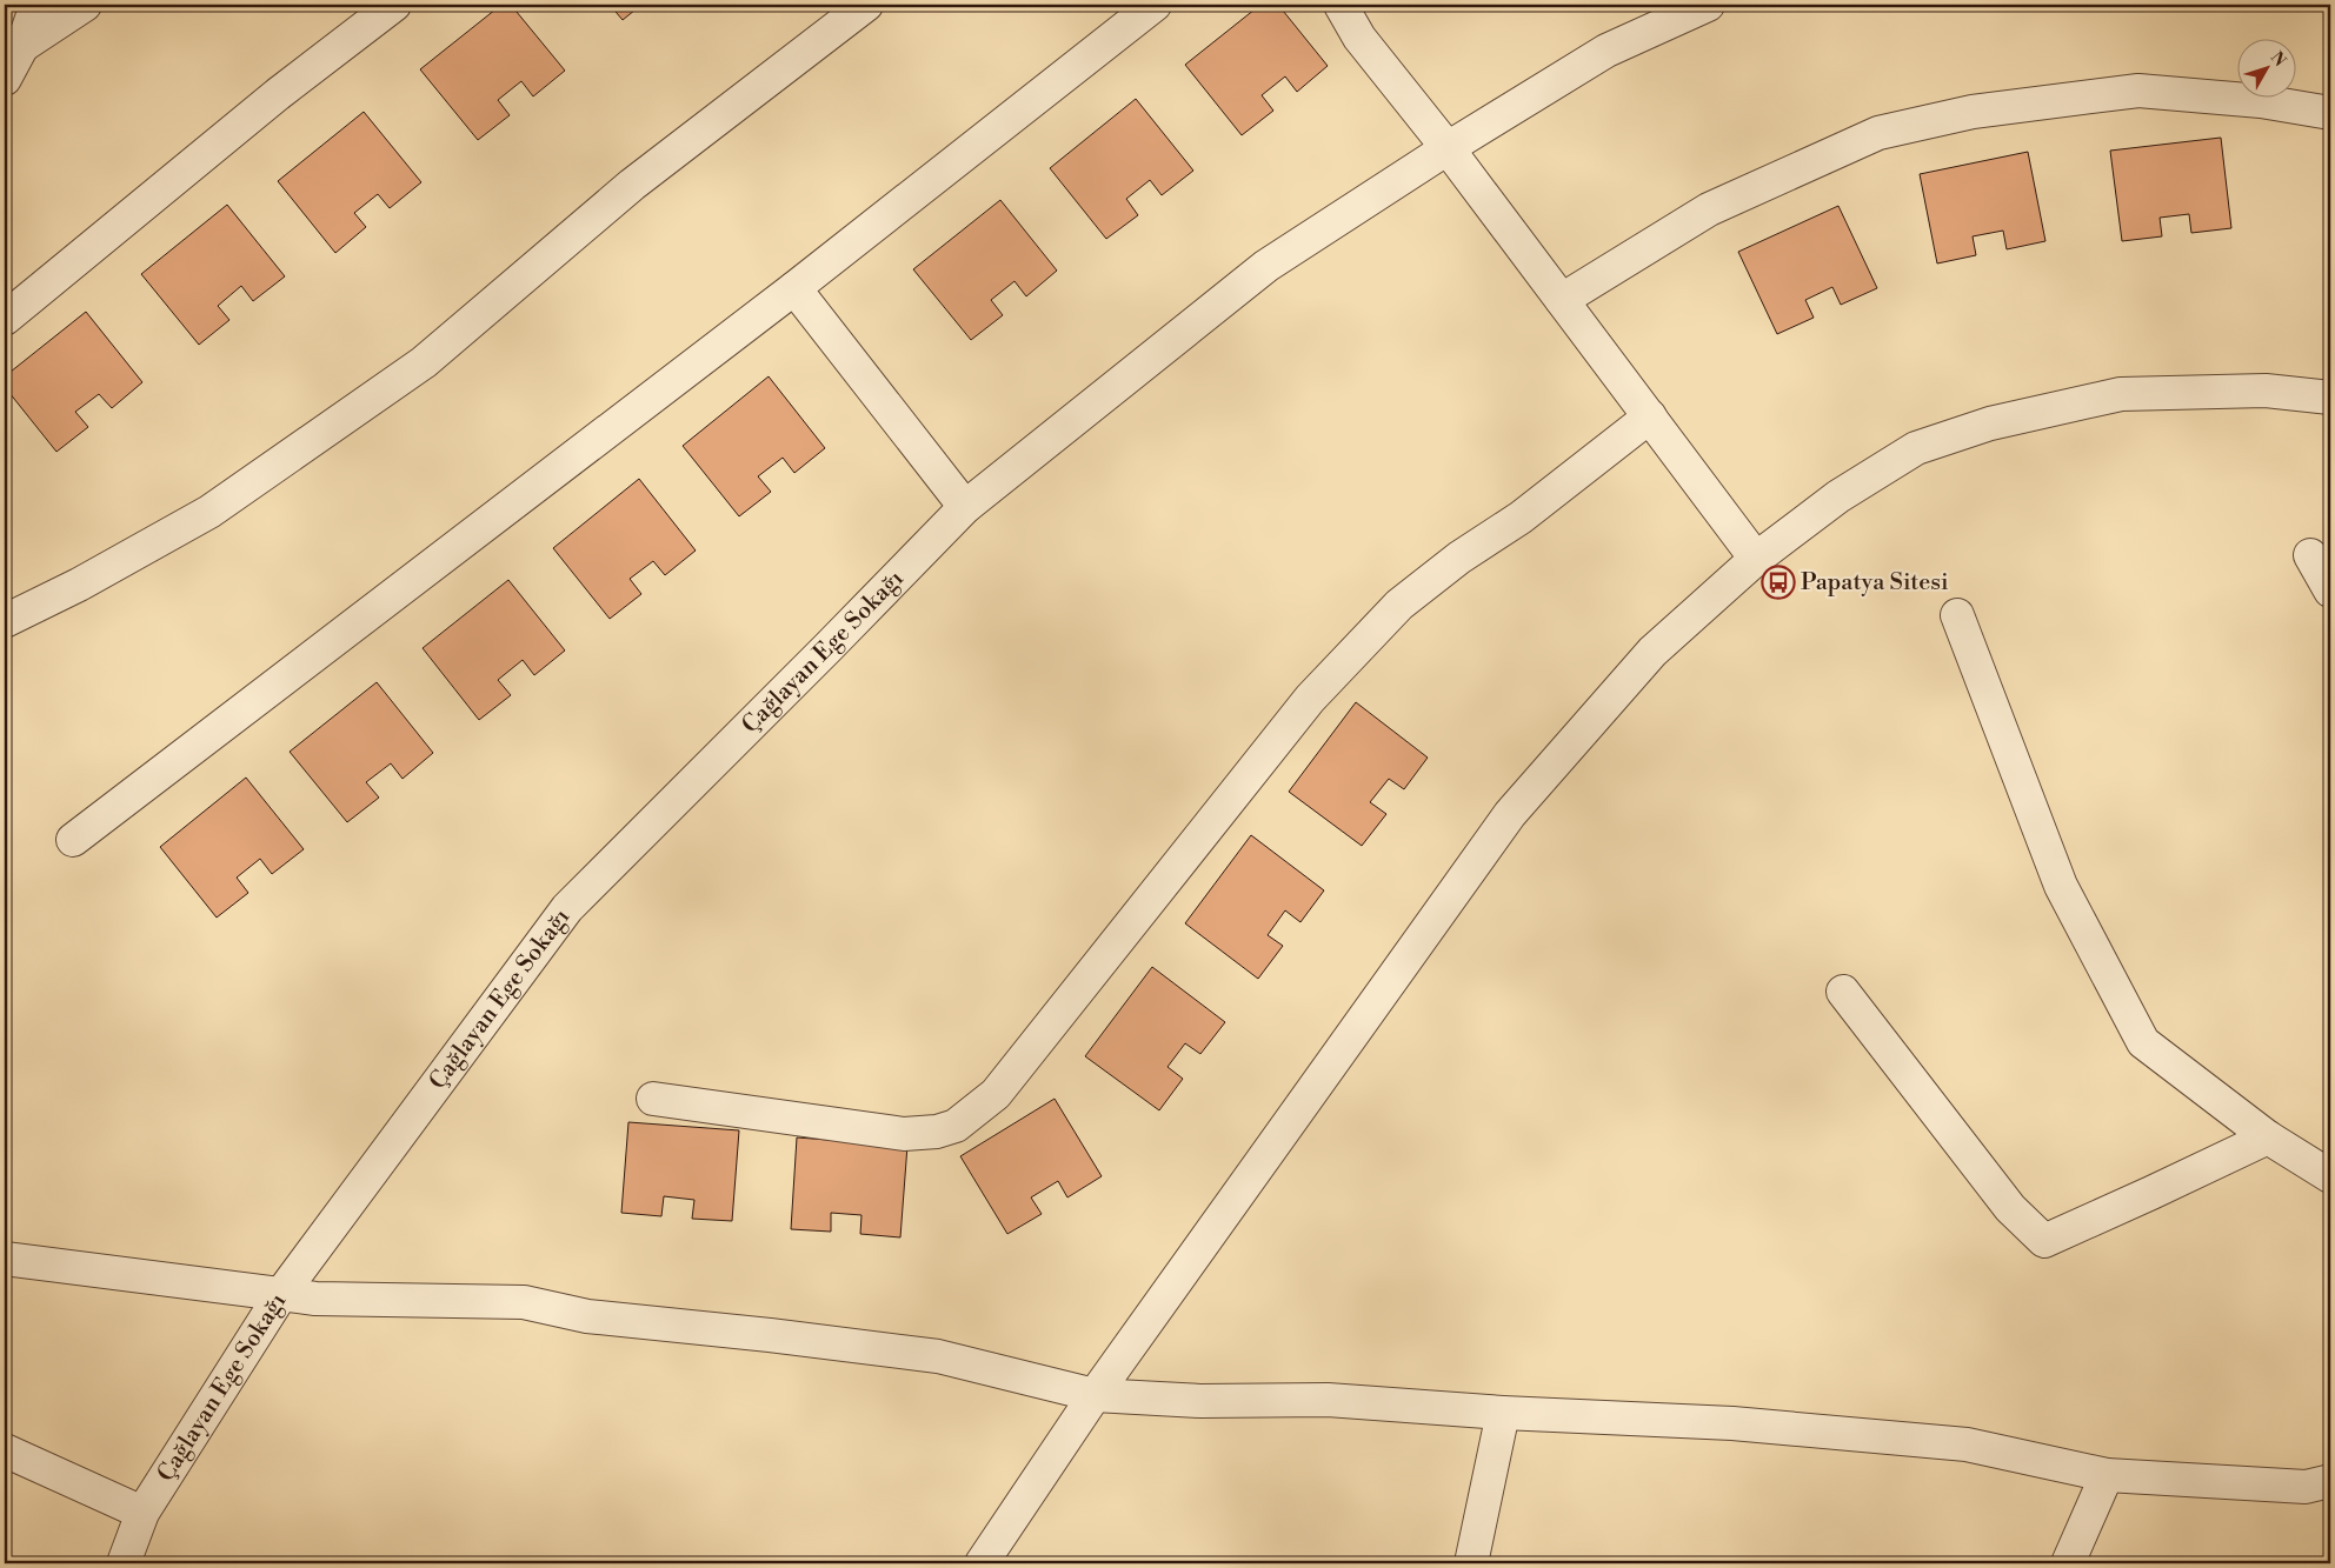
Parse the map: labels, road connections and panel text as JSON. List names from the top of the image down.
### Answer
{
  "streets": {
    "street": ["Çağlayan Ege Sokağı"]
  },
  "places": {
    "bus stop": ["Papatya Sitesi"]
  },
  "north": "top right"
}
